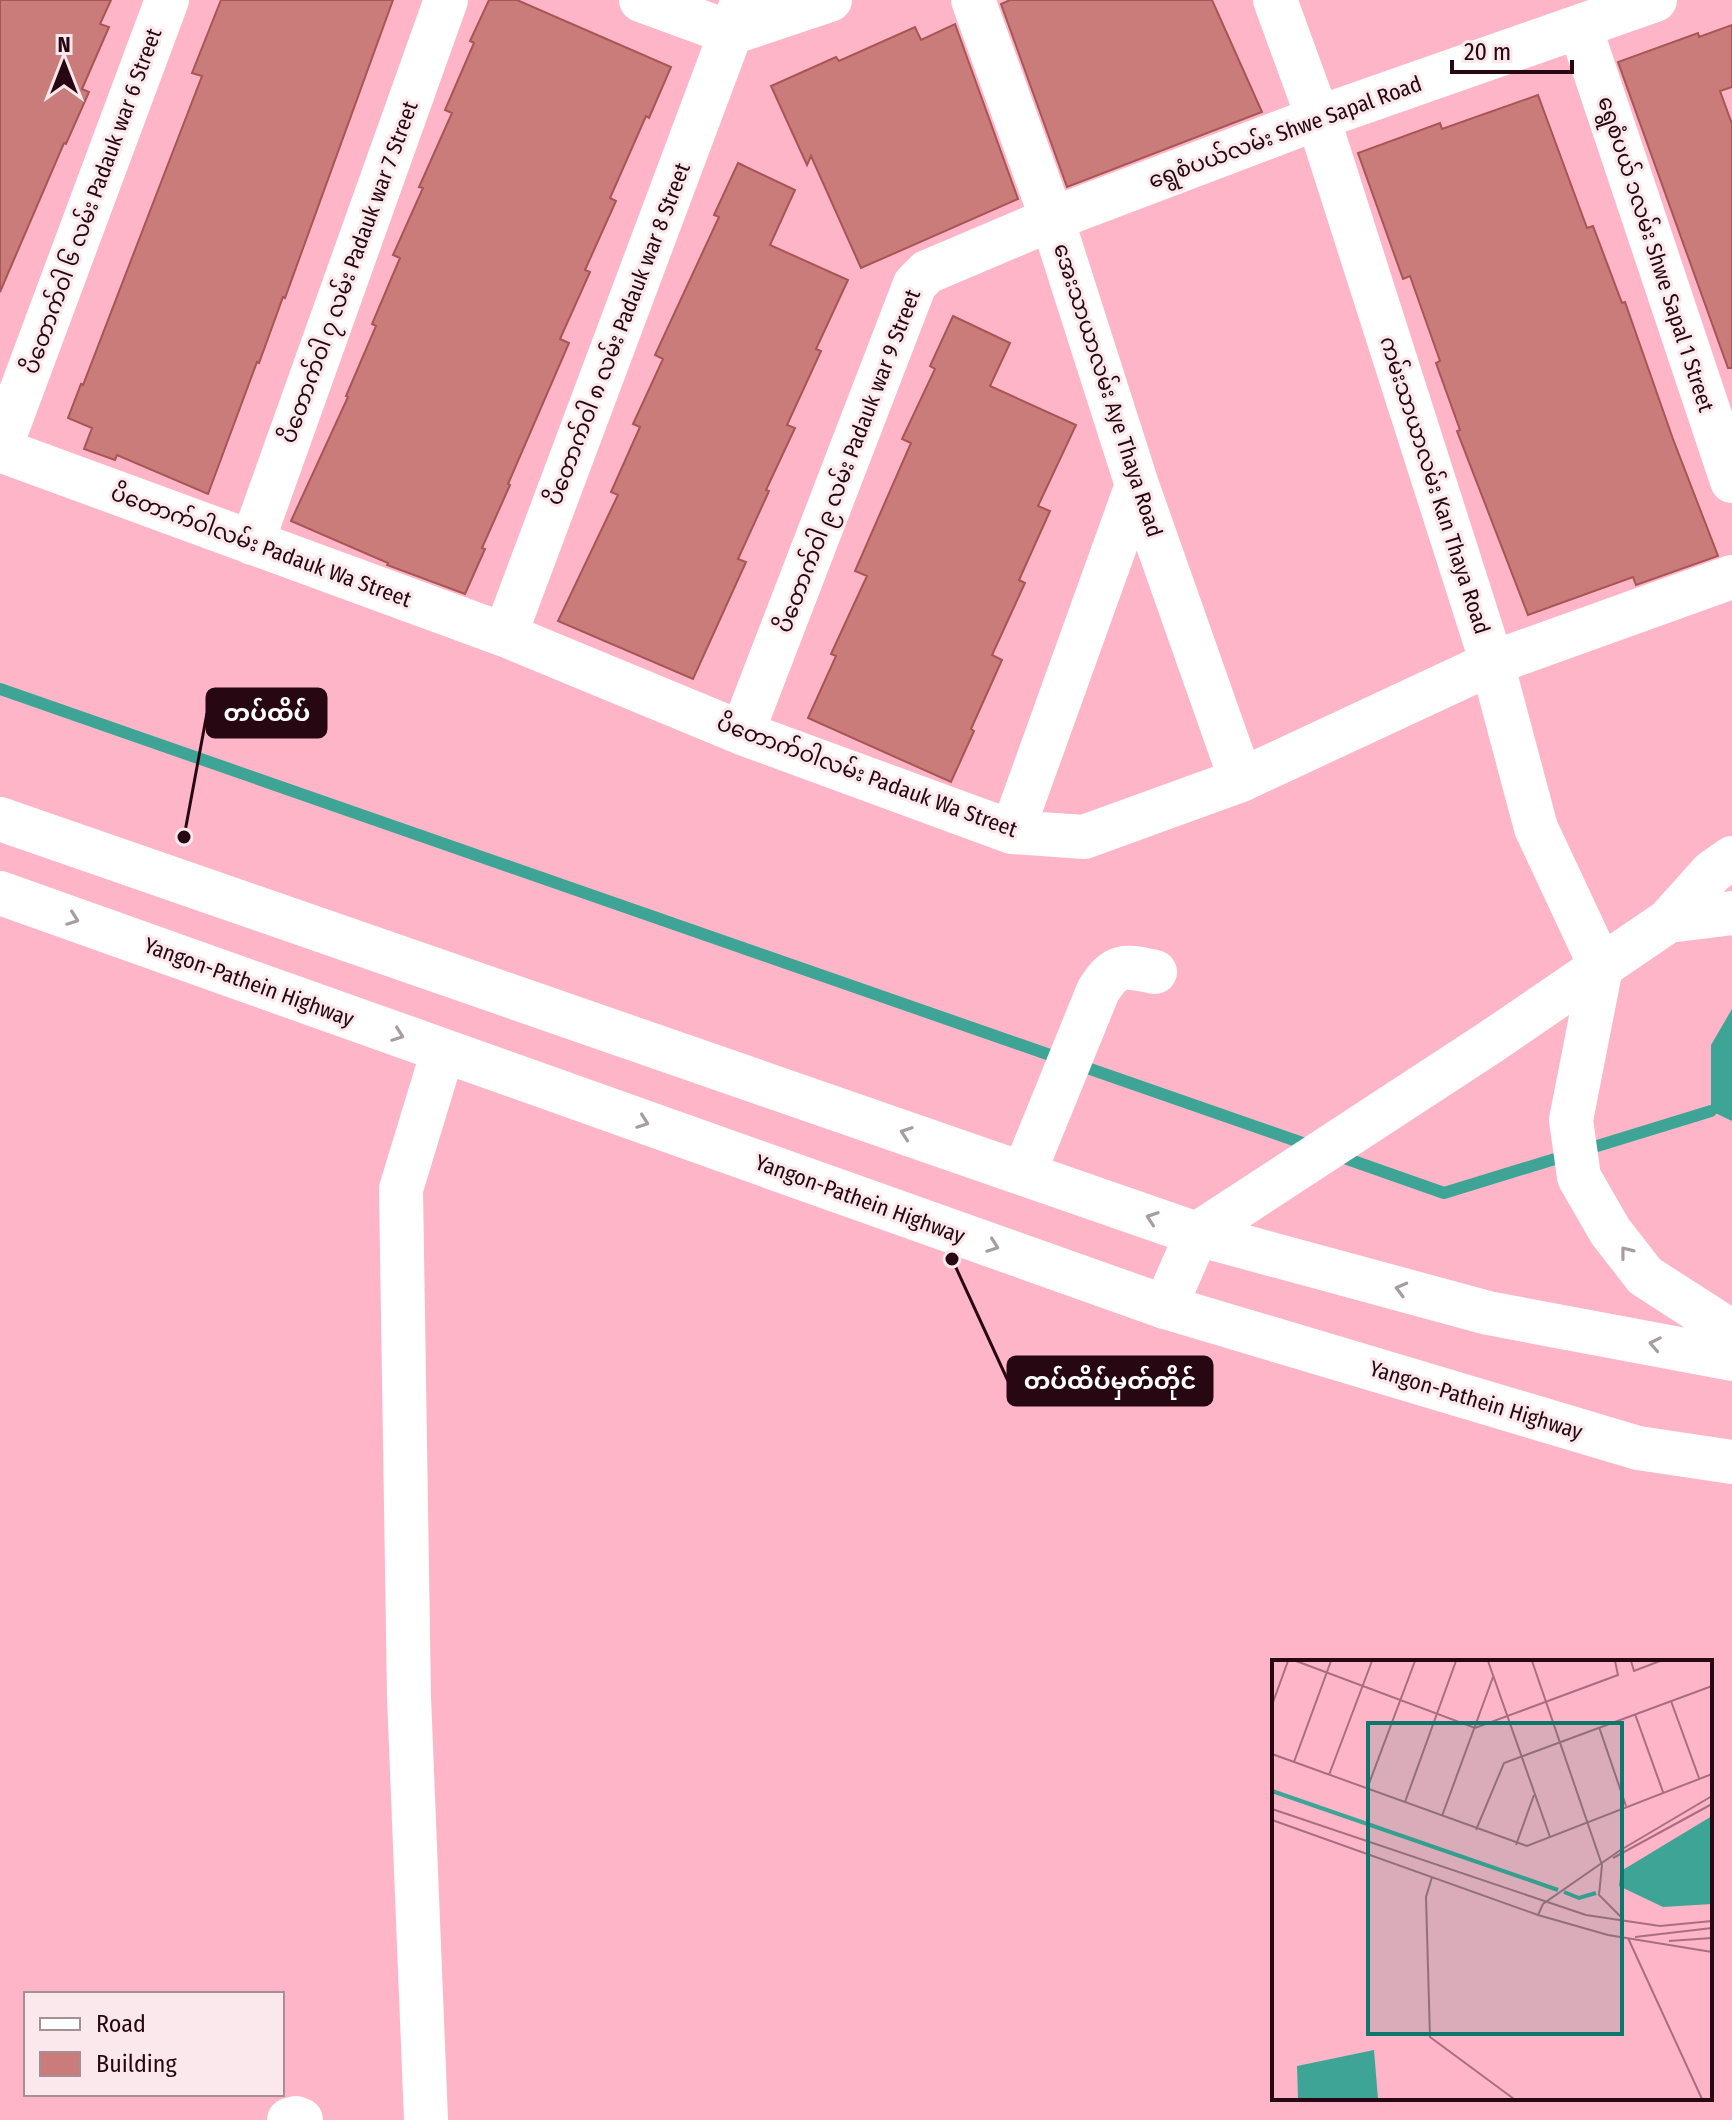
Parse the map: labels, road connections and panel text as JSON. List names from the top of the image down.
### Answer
{
  "streets": {
    "street": [
      "ရွေစံပယ်လမ်း Shwe Sapal Road",
      "ပိတောက်ဝါ ၆ လမ်း Padauk war 6 Street",
      "ရွေစံပယ် ၁လမ်း Shwe Sapal 1 Street",
      "ပိတောက်ဝါ ၇ လမ်း Padauk war 7 Street",
      "ပိတောက်ဝါ ၈ လမ်း Padauk war 8 Street",
      "အေးသာယာလမ်း Aye Thaya Road",
      "ပိတောက်ဝါ ၉ လမ်း Padauk war 9 Street",
      "ကမ်းသာယာလမ်း Kan Thaya Road",
      "ပိတောက်ဝါလမ်း Padauk Wa Street",
      "Yangon-Pathein Highway"
    ]
  },
  "crossings": [
    ["ရွေစံပယ်လမ်း Shwe Sapal Road", "ရွေစံပယ် ၁လမ်း Shwe Sapal 1 Street"],
    ["ရွေစံပယ်လမ်း Shwe Sapal Road", "အေးသာယာလမ်း Aye Thaya Road"],
    ["ရွေစံပယ်လမ်း Shwe Sapal Road", "ပိတောက်ဝါ ၉ လမ်း Padauk war 9 Street"],
    ["ရွေစံပယ်လမ်း Shwe Sapal Road", "ကမ်းသာယာလမ်း Kan Thaya Road"],
    ["ပိတောက်ဝါ ၆ လမ်း Padauk war 6 Street", "ပိတောက်ဝါလမ်း Padauk Wa Street"],
    ["ပိတောက်ဝါ ၇ လမ်း Padauk war 7 Street", "ပိတောက်ဝါလမ်း Padauk Wa Street"],
    ["ပိတောက်ဝါ ၈ လမ်း Padauk war 8 Street", "ပိတောက်ဝါလမ်း Padauk Wa Street"],
    ["အေးသာယာလမ်း Aye Thaya Road", "ပိတောက်ဝါ ၉ လမ်း Padauk war 9 Street"],
    ["အေးသာယာလမ်း Aye Thaya Road", "ပိတောက်ဝါလမ်း Padauk Wa Street"],
    ["ပိတောက်ဝါ ၉ လမ်း Padauk war 9 Street", "ပိတောက်ဝါလမ်း Padauk Wa Street"],
    ["ကမ်းသာယာလမ်း Kan Thaya Road", "ပိတောက်ဝါလမ်း Padauk Wa Street"]
  ],
  "places": ["တပ်ထိပ်", "တပ်ထိပ်မှတ်တိုင်"],
  "legend": ["Road", "Building"],
  "scale_bar": "20 m",
  "north": "top"
}
